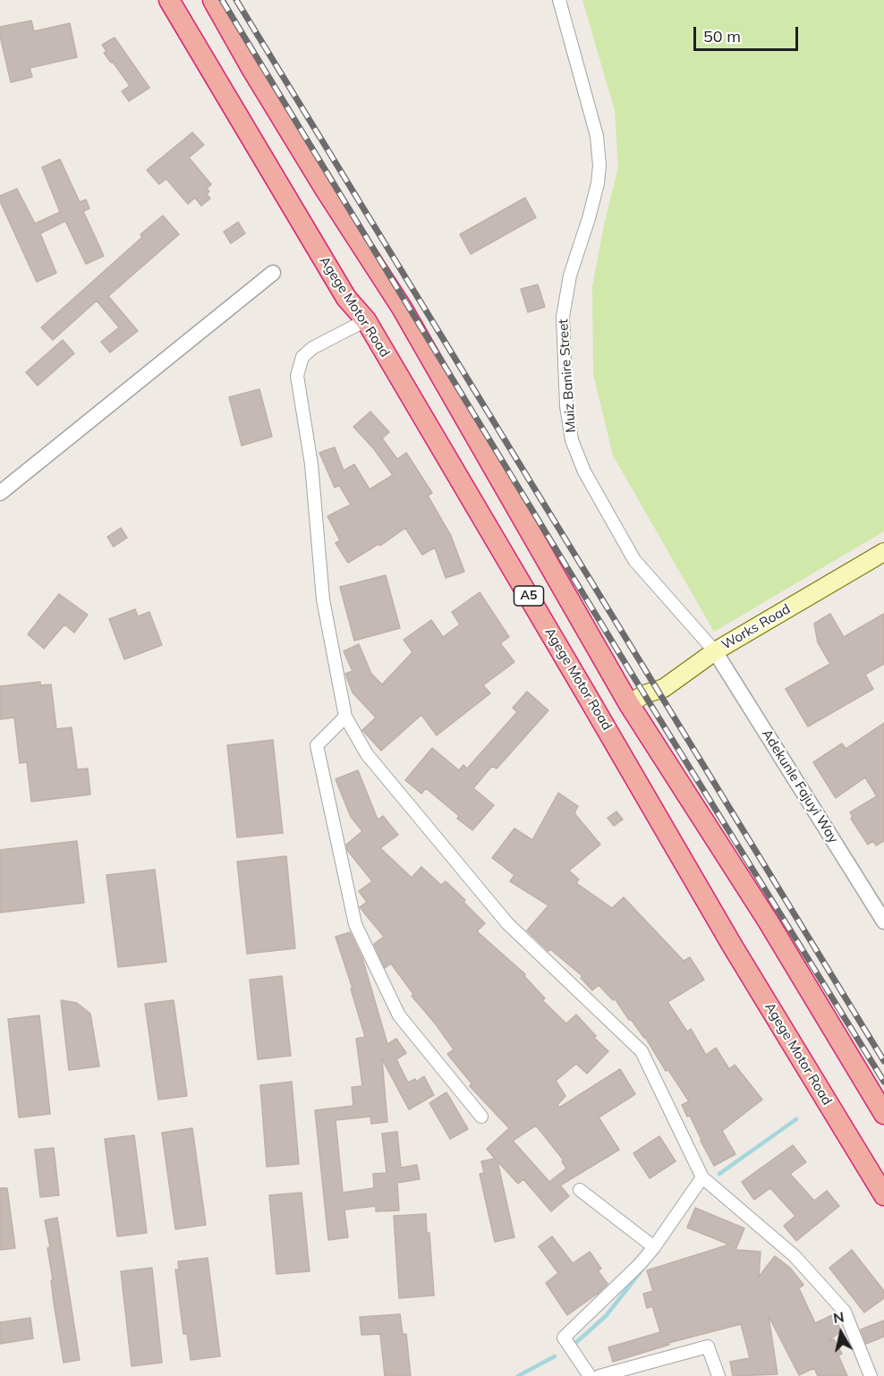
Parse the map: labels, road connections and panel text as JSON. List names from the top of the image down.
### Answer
{
  "streets": {
    "highway": ["Agege Motor Road", "A5"],
    "main road": ["Works Road"],
    "street": ["Muiz Banire Street", "Adekunle Fajuyi Way"]
  },
  "crossings": [
    ["Muiz Banire Street", "Works Road"],
    ["Muiz Banire Street", "Adekunle Fajuyi Way"],
    ["A5", "Works Road"],
    ["Works Road", "Adekunle Fajuyi Way"]
  ],
  "scale_bar": "50 m",
  "north": "top"
}
